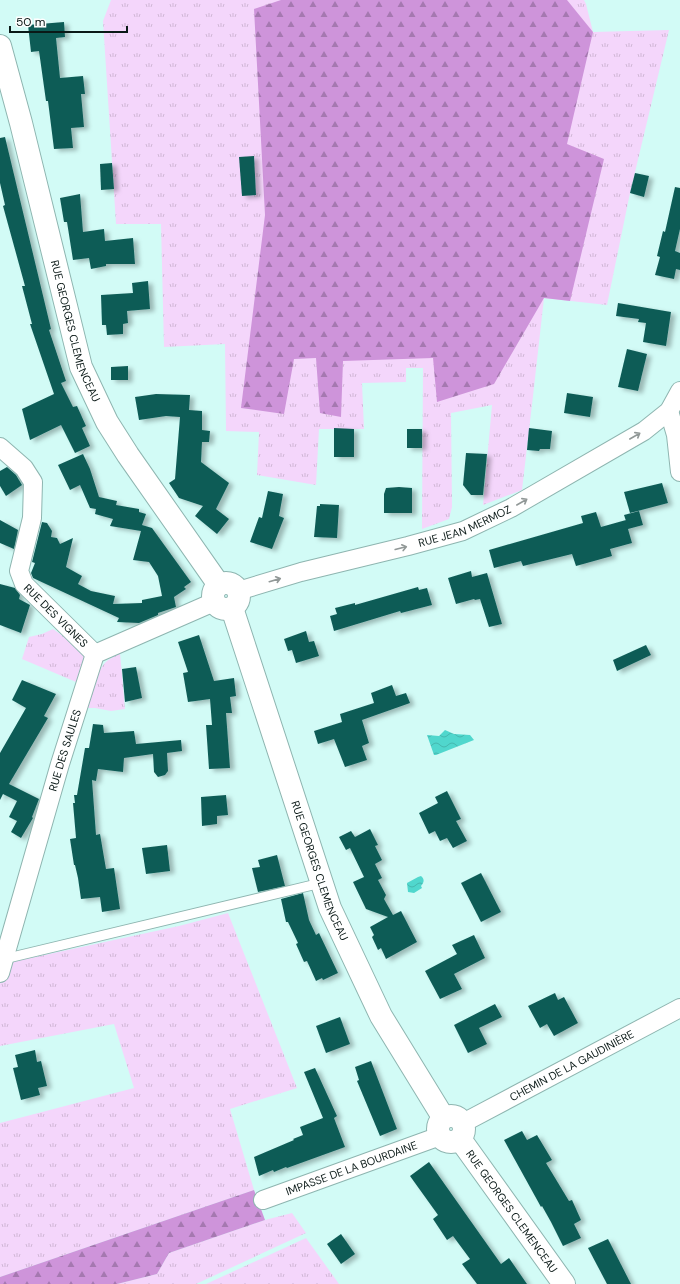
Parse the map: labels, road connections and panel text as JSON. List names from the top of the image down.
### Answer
{
  "streets": {
    "street": [
      "RUE GEORGES CLEMENCEAU",
      "RUE JEAN MERMOZ",
      "RUE DES VIGNES",
      "RUE DES SAULES",
      "CHEMIN DE LA GAUDINIÈRE",
      "IMPASSE DE LA BOURDAINE"
    ]
  },
  "crossings": [
    ["RUE GEORGES CLEMENCEAU", "RUE JEAN MERMOZ"],
    ["RUE GEORGES CLEMENCEAU", "CHEMIN DE LA GAUDINIÈRE"],
    ["RUE GEORGES CLEMENCEAU", "IMPASSE DE LA BOURDAINE"],
    ["RUE DES VIGNES", "RUE DES SAULES"],
    ["CHEMIN DE LA GAUDINIÈRE", "IMPASSE DE LA BOURDAINE"]
  ],
  "one_way": ["RUE JEAN MERMOZ"],
  "scale_bar": "50 m"
}
